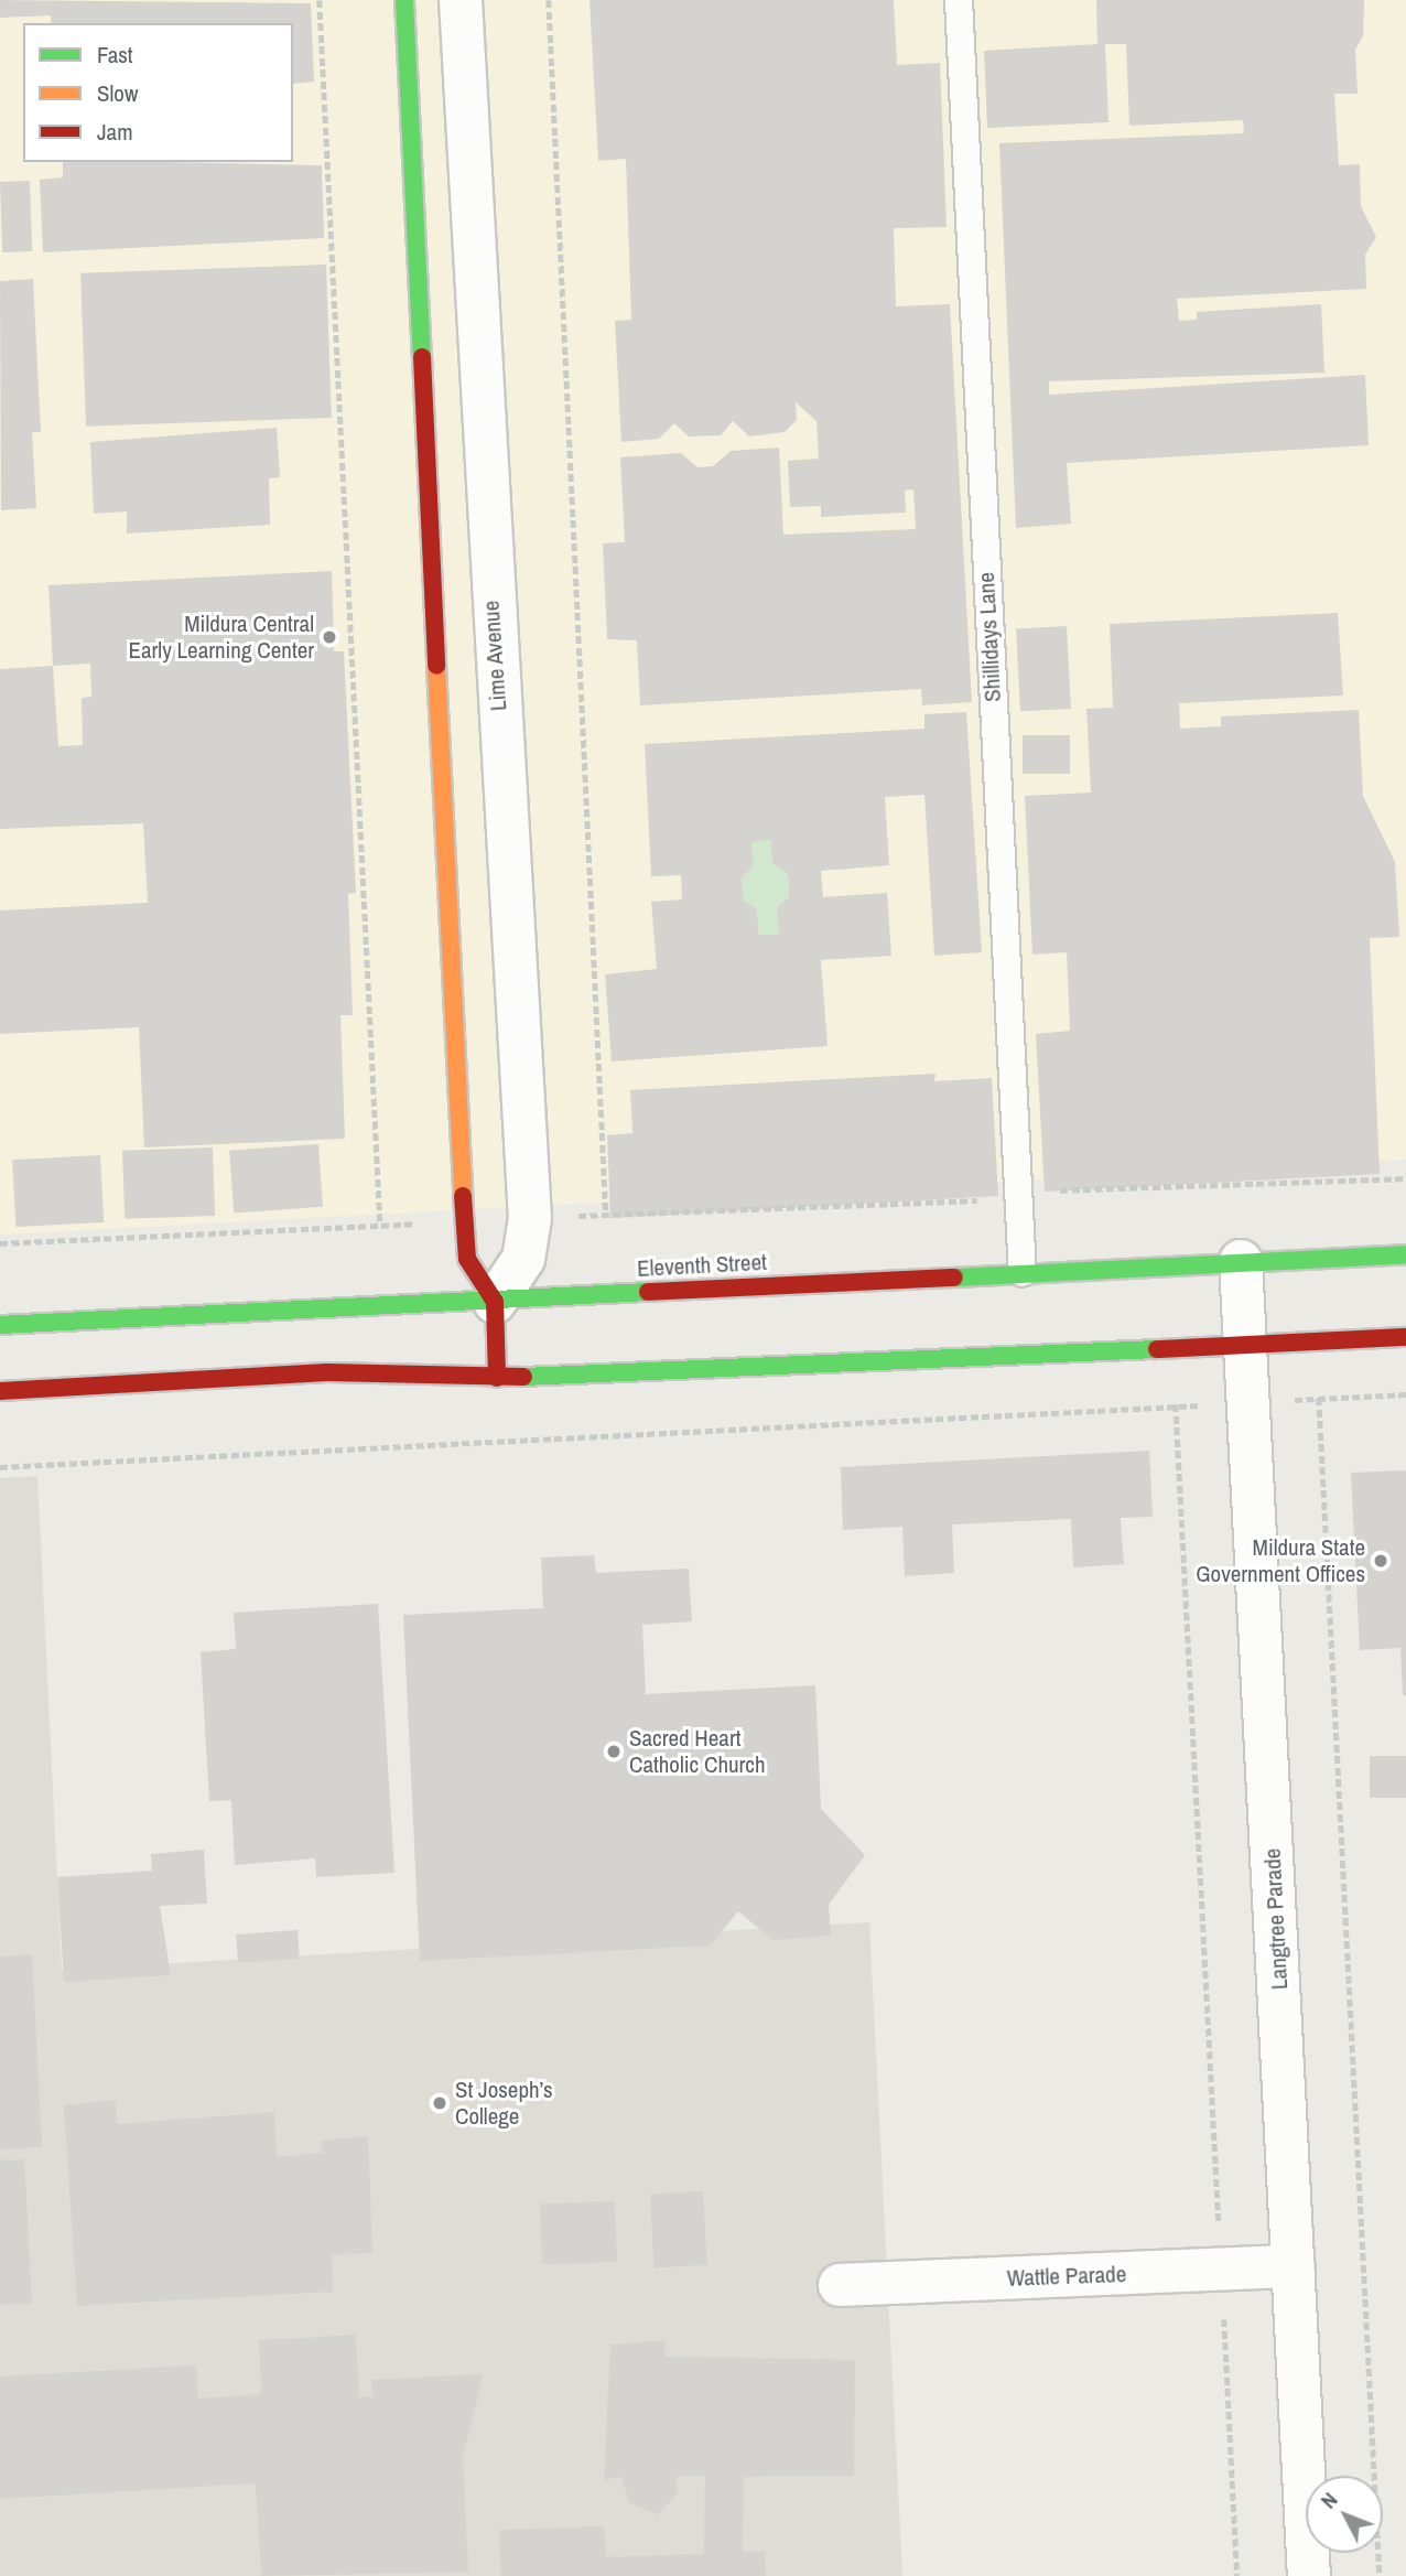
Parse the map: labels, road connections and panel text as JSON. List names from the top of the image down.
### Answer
{
  "streets": {
    "main road": ["Eleventh Street"],
    "street": ["Lime Avenue", "Langtree Parade", "Wattle Parade"],
    "lane": ["Shillidays Lane"]
  },
  "crossings": [
    ["Shillidays Lane", "Eleventh Street"],
    ["Lime Avenue", "Eleventh Street"],
    ["Eleventh Street", "Langtree Parade"],
    ["Langtree Parade", "Wattle Parade"]
  ],
  "places": [
    "Mildura Central Early Learning Center",
    "Mildura State Government Offices",
    "Sacred Heart Catholic Church",
    "St Joseph’s College"
  ],
  "legend": ["Fast", "Slow", "Jam"],
  "north": "top left"
}
